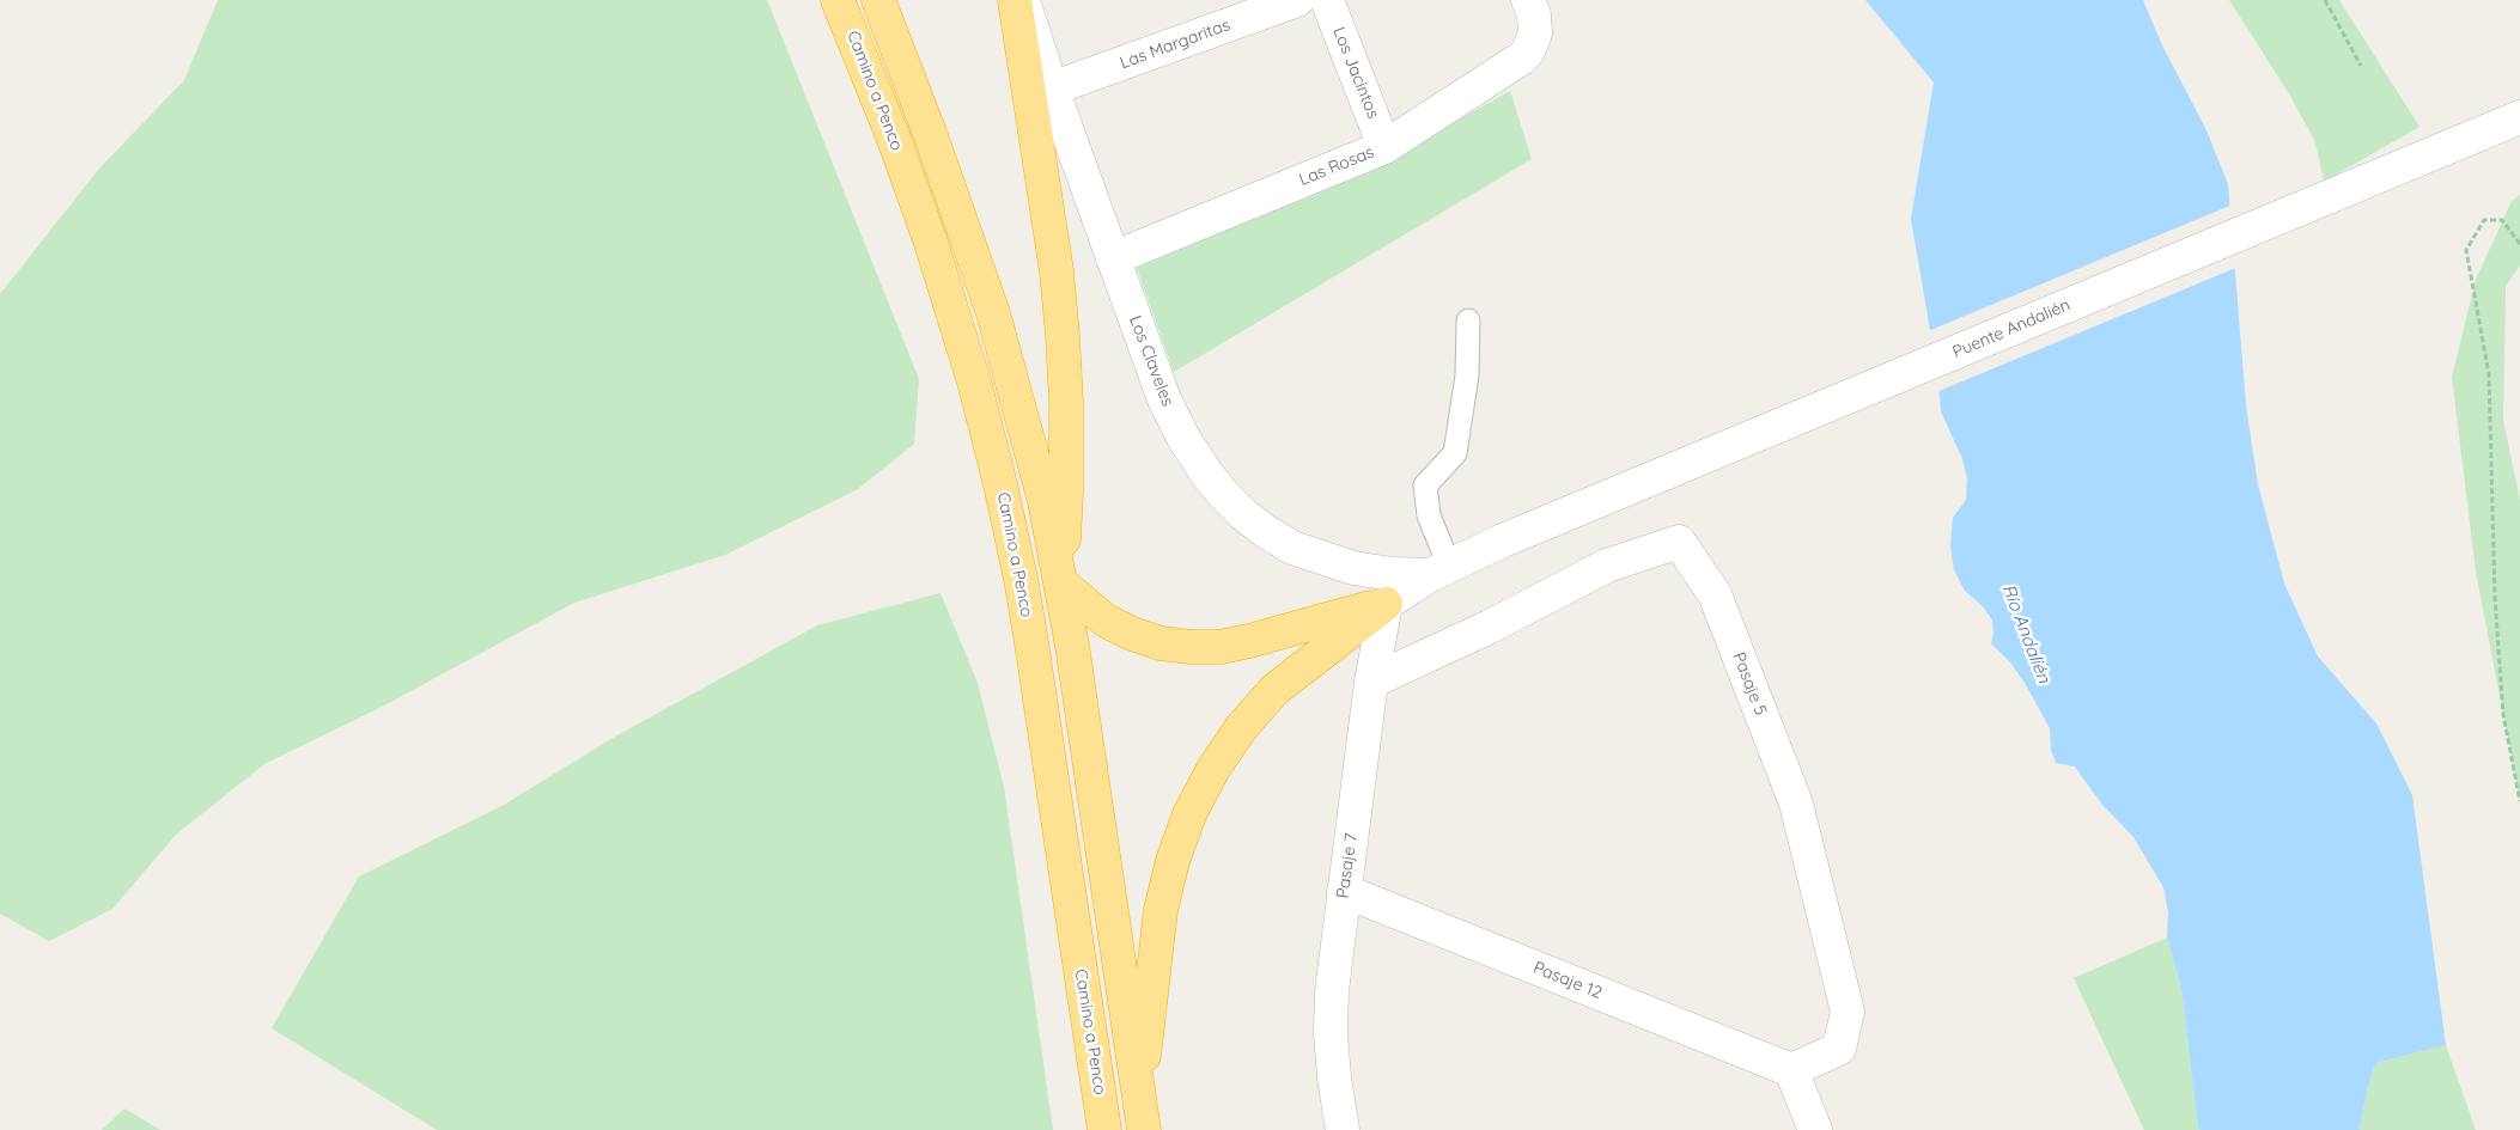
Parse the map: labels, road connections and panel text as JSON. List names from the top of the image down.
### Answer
{
  "streets": {
    "highway": ["Camino a Penco"],
    "street": [
      "Las Margaritas",
      "Los Jacintos",
      "Las Rosas",
      "Puente Andalién",
      "Los Claveles",
      "Pasaje 5",
      "Pasaje 7",
      "Pasaje 12"
    ]
  },
  "crossings": [
    ["Las Margaritas", "Los Claveles"],
    ["Los Jacintos", "Las Rosas"],
    ["Las Rosas", "Los Claveles"],
    ["Puente Andalién", "Los Claveles"],
    ["Puente Andalién", "Pasaje 7"],
    ["Pasaje 5", "Pasaje 7"],
    ["Pasaje 5", "Pasaje 12"],
    ["Pasaje 7", "Pasaje 12"]
  ],
  "water": ["Río Andalién"]
}
